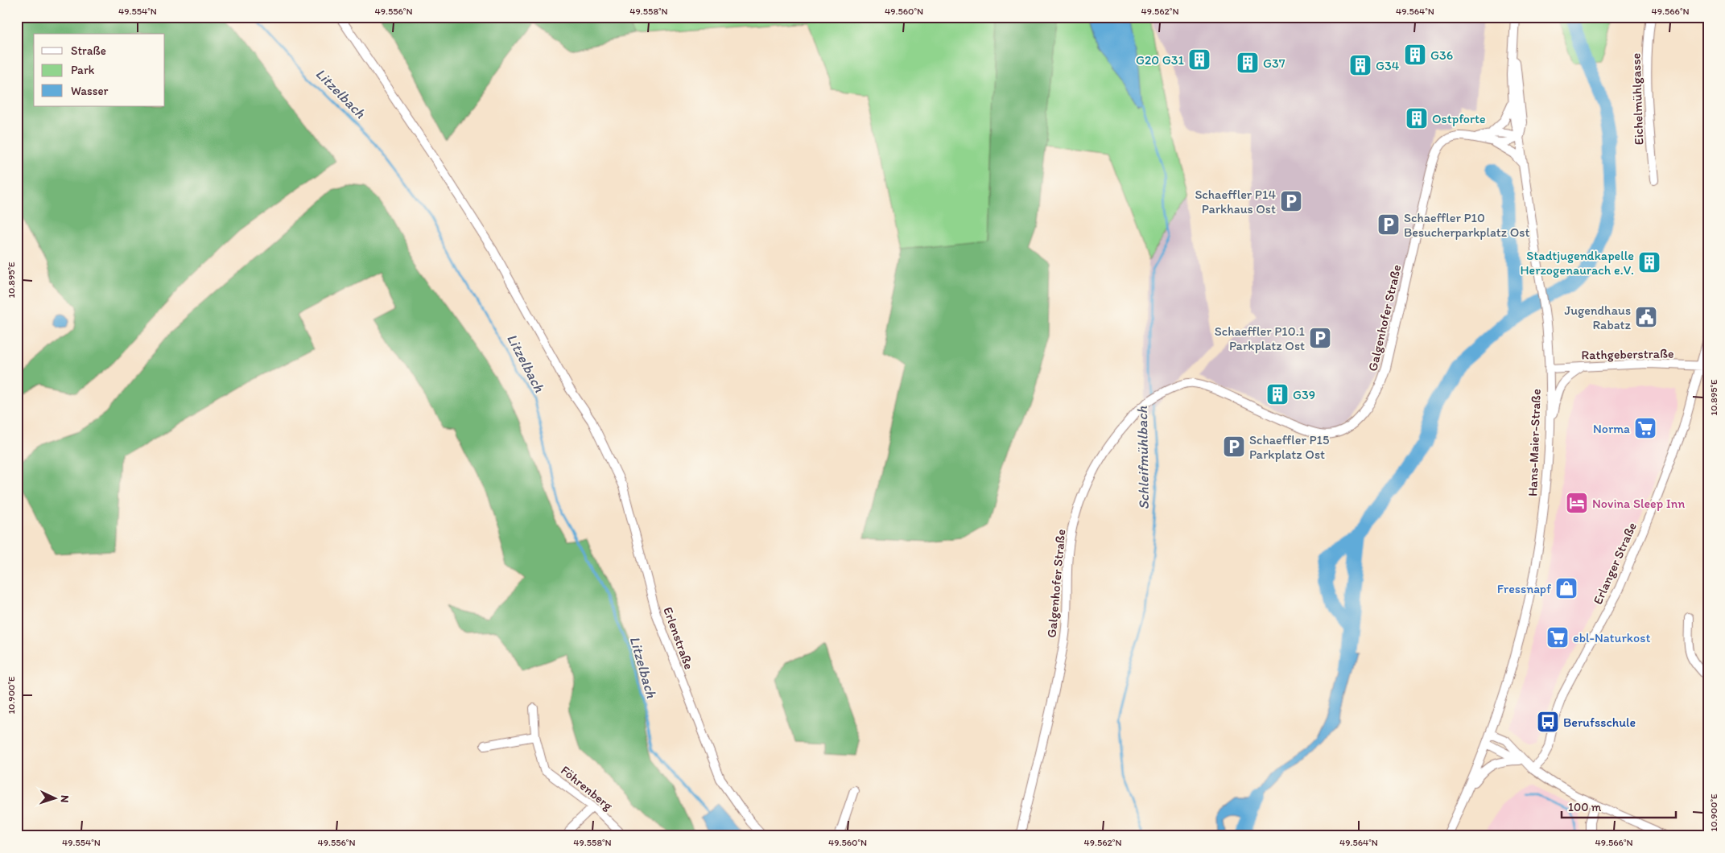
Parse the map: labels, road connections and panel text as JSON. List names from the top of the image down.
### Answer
{
  "streets": {
    "street": [
      "Eichelmühlgasse",
      "Galgenhofer Straße",
      "Rathgeberstraße",
      "Hans-Maier-Straße",
      "Erlanger Straße",
      "Erlenstraße",
      "Föhrenberg"
    ]
  },
  "crossings": [
    ["Galgenhofer Straße", "Hans-Maier-Straße"],
    ["Rathgeberstraße", "Hans-Maier-Straße"],
    ["Rathgeberstraße", "Erlanger Straße"]
  ],
  "water": ["Litzelbach", "Schleifmühlbach"],
  "places": {
    "building": [
      "G36",
      "G20 G31",
      "G37",
      "G34",
      "Ostpforte",
      "Stadtjugendkapelle Herzogenaurach e.V.",
      "G39"
    ],
    "parking": [
      "Schaeffler P14 Parkhaus Ost",
      "Schaeffler P10 Besucherparkplatz Ost",
      "Schaeffler P10.1 Parkplatz Ost",
      "Schaeffler P15 Parkplatz Ost"
    ],
    "public building": ["Jugendhaus Rabatz"],
    "supermarket": ["Norma", "ebl-Naturkost"],
    "hotel": ["Novina Sleep Inn"],
    "shop": ["Fressnapf"],
    "bus stop": ["Berufsschule"]
  },
  "legend": ["Straße", "Park", "Wasser"],
  "scale_bar": "100 m",
  "north": "right",
  "coordinates": [
    "49.554°N",
    "49.556°N",
    "49.558°N",
    "49.560°N",
    "49.562°N",
    "49.564°N",
    "49.566°N",
    "10.895°E",
    "10.900°E"
  ]
}
